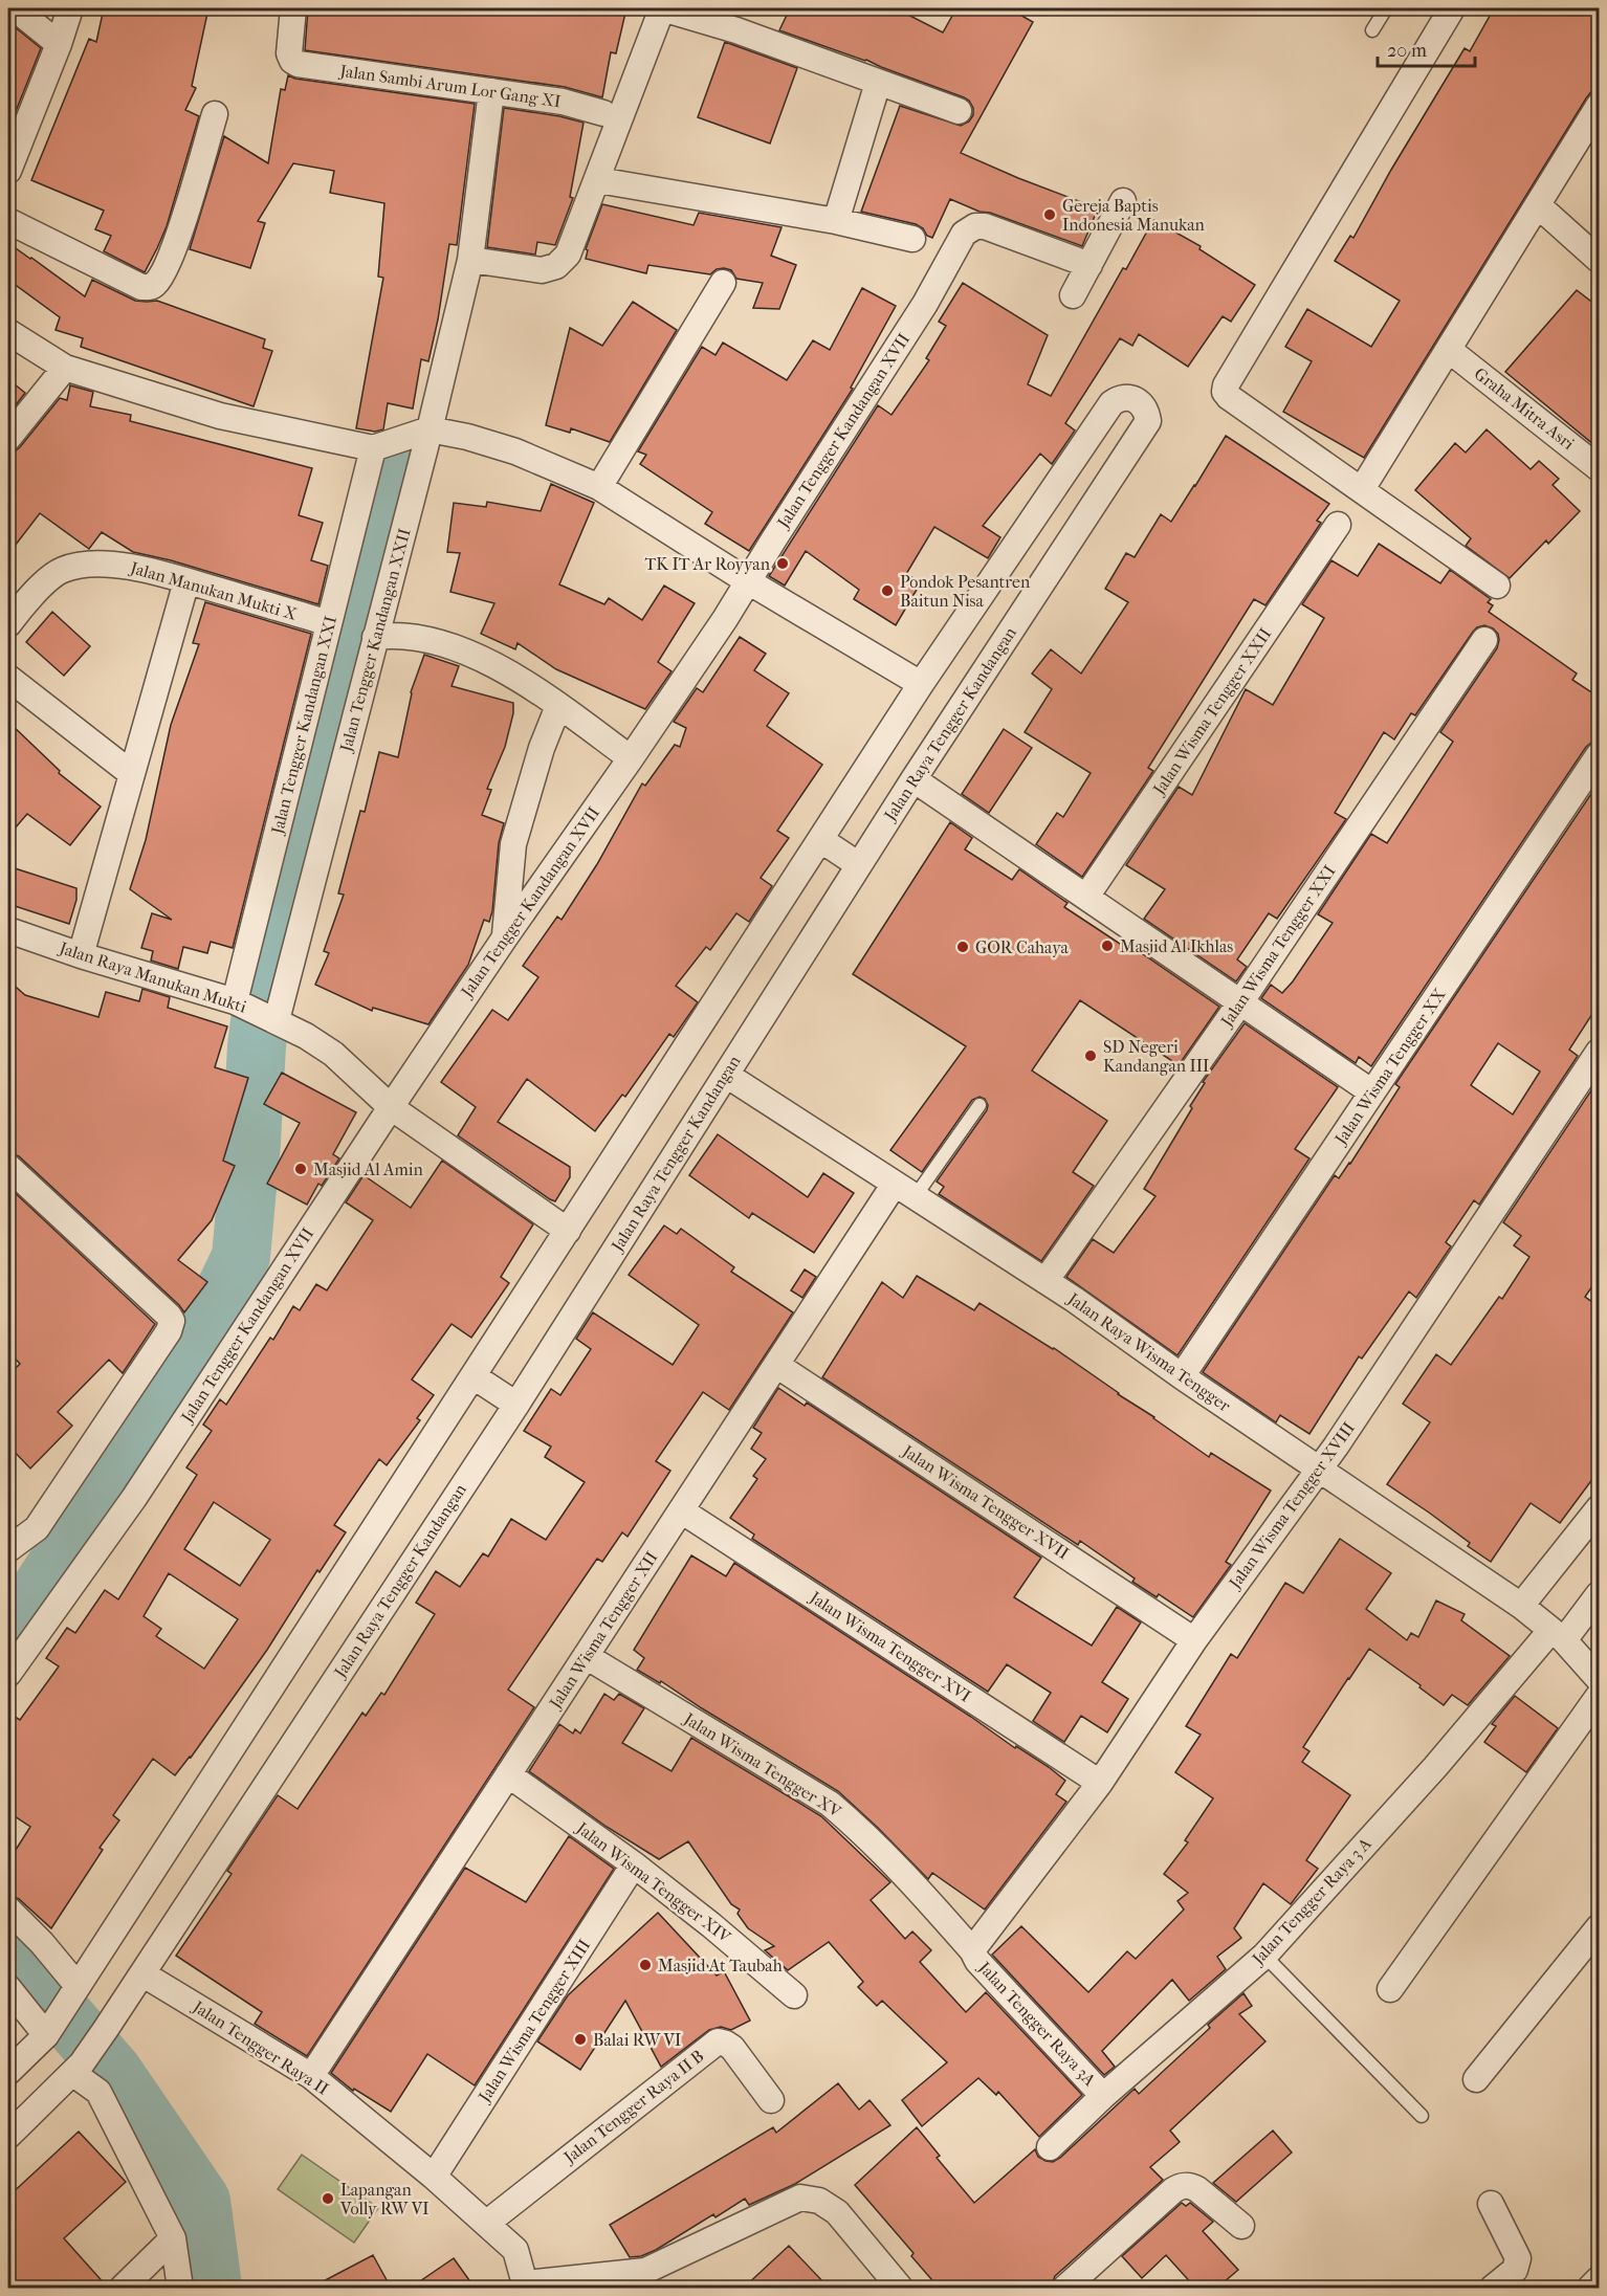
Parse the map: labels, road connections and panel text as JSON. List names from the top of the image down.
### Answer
{
  "streets": {
    "street": [
      "Jalan Sambi Arum Lor Gang XI",
      "Graha Mitra Asri",
      "Jalan Tengger Kandangan XVII",
      "Jalan Manukan Mukti X",
      "Jalan Tengger Kandangan XXII",
      "Jalan Wisma Tengger XXII",
      "Jalan Raya Tengger Kandangan",
      "Jalan Tengger Kandangan XXI",
      "Jalan Wisma Tengger XXI",
      "Jalan Raya Manukan Mukti",
      "Jalan Wisma Tengger XX",
      "Jalan Raya Wisma Tengger",
      "Jalan Wisma Tengger XVII",
      "Jalan Wisma Tengger XVIII",
      "Jalan Wisma Tengger XII",
      "Jalan Wisma Tengger XVI",
      "Jalan Wisma Tengger XV",
      "Jalan Wisma Tengger XIV",
      "Jalan Tengger Raya 3 A",
      "Jalan Wisma Tengger XIII",
      "Jalan Tengger Raya 3A",
      "Jalan Tengger Raya II",
      "Jalan Tengger Raya II B"
    ]
  },
  "crossings": [
    ["Jalan Sambi Arum Lor Gang XI", "Jalan Tengger Kandangan XXII"],
    ["Jalan Tengger Kandangan XVII", "Jalan Raya Manukan Mukti"],
    ["Jalan Manukan Mukti X", "Jalan Tengger Kandangan XXI"],
    ["Jalan Tengger Kandangan XXII", "Jalan Raya Manukan Mukti"],
    ["Jalan Raya Tengger Kandangan", "Jalan Raya Manukan Mukti"],
    ["Jalan Raya Tengger Kandangan", "Jalan Raya Wisma Tengger"],
    ["Jalan Raya Tengger Kandangan", "Jalan Tengger Raya II"],
    ["Jalan Tengger Kandangan XXI", "Jalan Raya Manukan Mukti"],
    ["Jalan Wisma Tengger XXI", "Jalan Raya Wisma Tengger"],
    ["Jalan Wisma Tengger XX", "Jalan Raya Wisma Tengger"],
    ["Jalan Raya Wisma Tengger", "Jalan Wisma Tengger XVIII"],
    ["Jalan Raya Wisma Tengger", "Jalan Wisma Tengger XII"],
    ["Jalan Raya Wisma Tengger", "Jalan Tengger Raya 3 A"],
    ["Jalan Wisma Tengger XVII", "Jalan Wisma Tengger XVIII"],
    ["Jalan Wisma Tengger XVII", "Jalan Wisma Tengger XII"],
    ["Jalan Wisma Tengger XVIII", "Jalan Wisma Tengger XVI"],
    ["Jalan Wisma Tengger XVIII", "Jalan Wisma Tengger XV"],
    ["Jalan Wisma Tengger XVIII", "Jalan Tengger Raya 3A"],
    ["Jalan Wisma Tengger XII", "Jalan Wisma Tengger XVI"],
    ["Jalan Wisma Tengger XII", "Jalan Wisma Tengger XV"],
    ["Jalan Wisma Tengger XII", "Jalan Wisma Tengger XIV"],
    ["Jalan Wisma Tengger XII", "Jalan Tengger Raya II"],
    ["Jalan Wisma Tengger XV", "Jalan Tengger Raya 3A"],
    ["Jalan Wisma Tengger XIV", "Jalan Wisma Tengger XIII"],
    ["Jalan Tengger Raya 3 A", "Jalan Tengger Raya 3A"],
    ["Jalan Wisma Tengger XIII", "Jalan Tengger Raya II"],
    ["Jalan Tengger Raya II", "Jalan Tengger Raya II B"]
  ],
  "places": [
    "Gereja Baptis Indonesia Manukan",
    "TK IT Ar Royyan",
    "Pondok Pesantren Baitun Nisa",
    "Masjid Al Ikhlas",
    "GOR Cahaya",
    "SD Negeri Kandangan III",
    "Masjid Al Amin",
    "Masjid At Taubah",
    "Balai RW VI",
    "Lapangan Volly RW VI"
  ],
  "scale_bar": "20 m"
}
